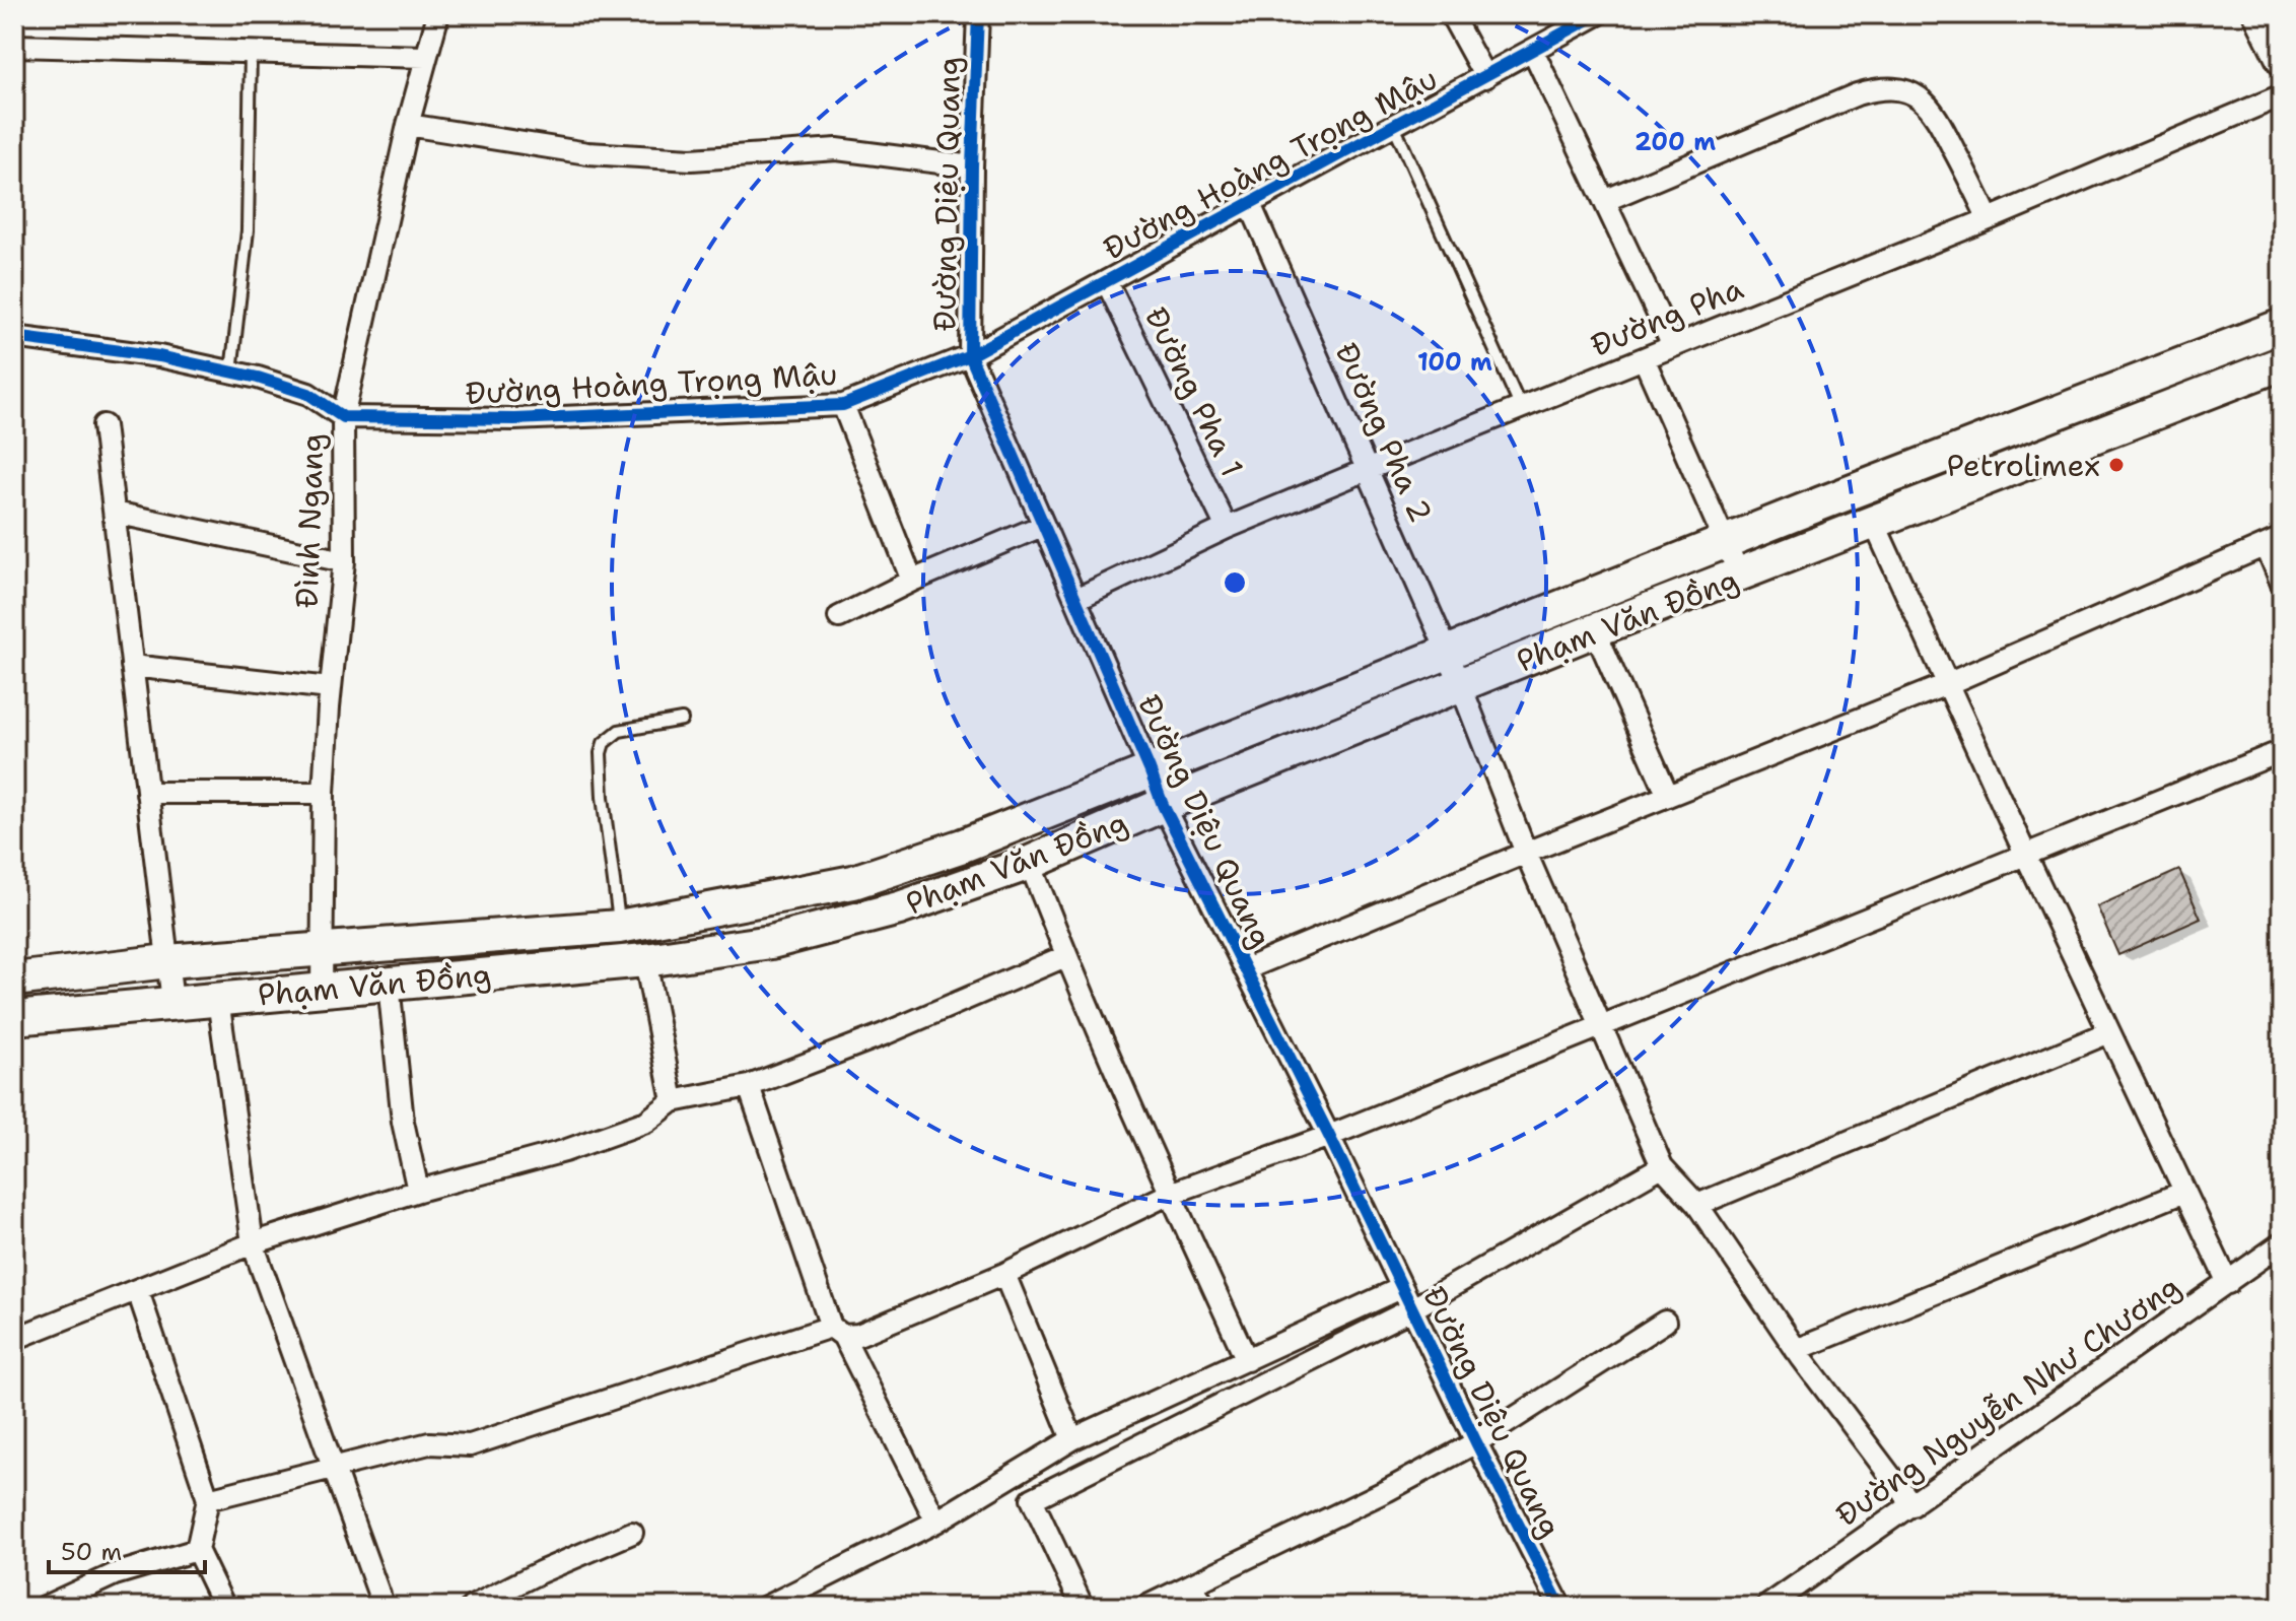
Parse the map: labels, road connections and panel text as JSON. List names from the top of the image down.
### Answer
{
  "streets": {
    "main road": ["Phạm Văn Đồng"],
    "street": [
      "Đường Hoàng Trọng Mậu",
      "Đường Diệu Quang",
      "Đường Pha",
      "Đường Pha 1",
      "Đường Pha 2",
      "Đình Ngang",
      "Đường Nguyễn Như Chương"
    ]
  },
  "crossings": [
    ["Đường Hoàng Trọng Mậu", "Đường Diệu Quang"],
    ["Đường Hoàng Trọng Mậu", "Đường Pha 1"],
    ["Đường Hoàng Trọng Mậu", "Đường Pha 2"],
    ["Đường Hoàng Trọng Mậu", "Đình Ngang"],
    ["Đường Diệu Quang", "Đường Pha"],
    ["Đường Diệu Quang", "Phạm Văn Đồng"],
    ["Đường Pha", "Đường Pha 1"],
    ["Đường Pha", "Đường Pha 2"],
    ["Đường Pha 2", "Phạm Văn Đồng"],
    ["Đường Pha 2", "Đường Nguyễn Như Chương"],
    ["Đình Ngang", "Phạm Văn Đồng"]
  ],
  "places": ["Petrolimex"],
  "scale_bar": "50 m",
  "rings": ["200 m", "100 m"]
}
